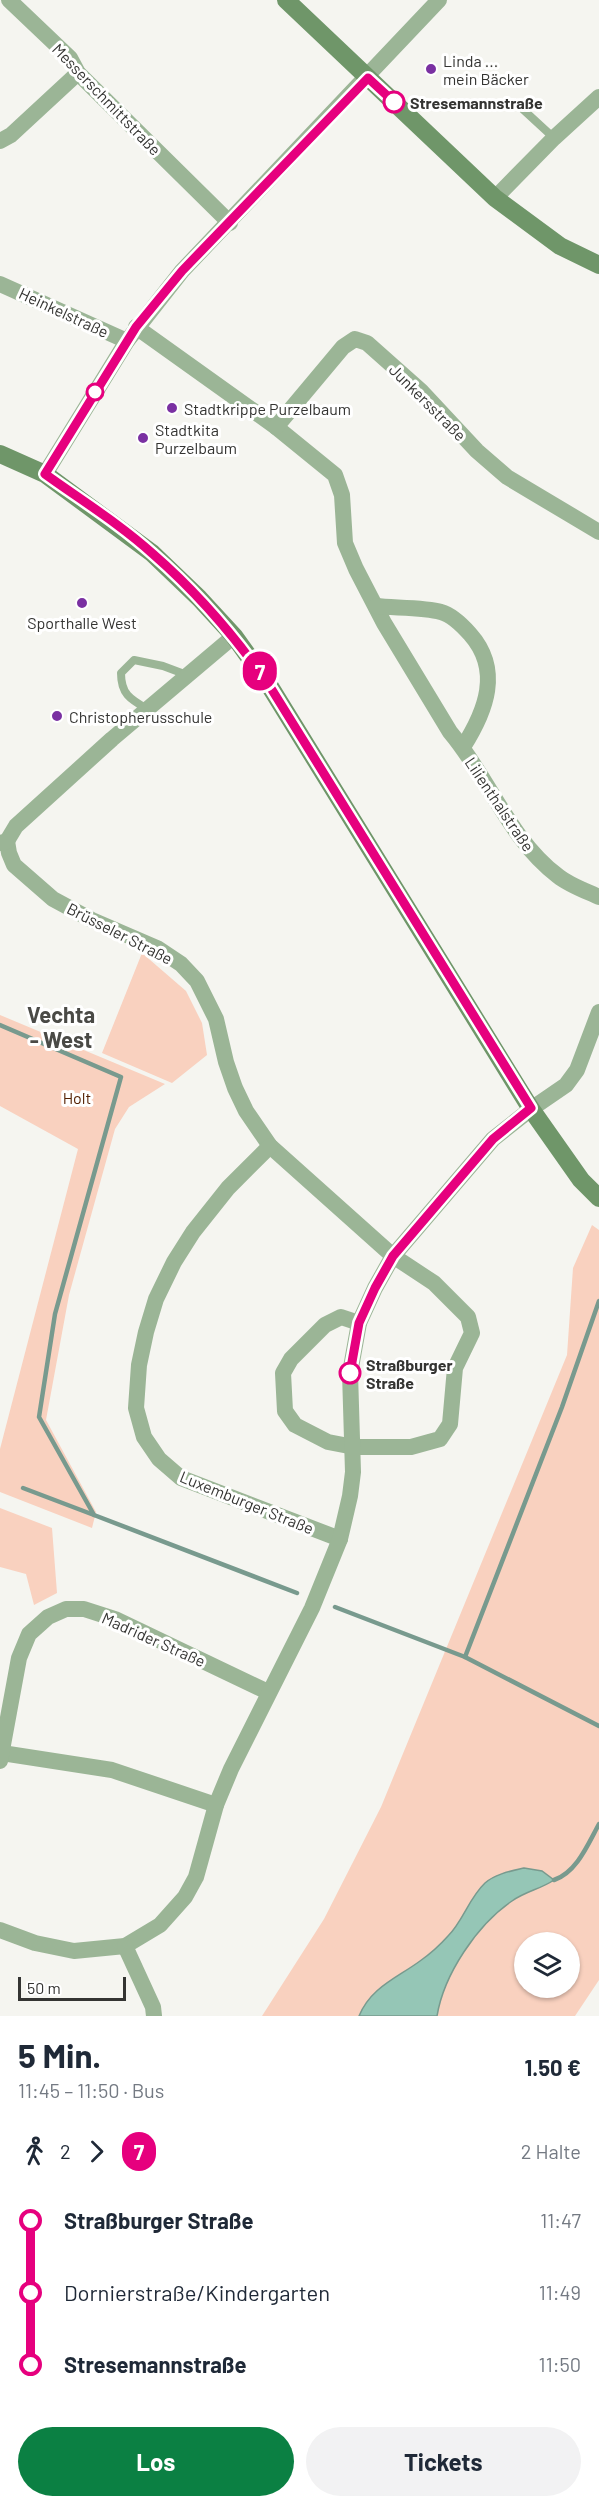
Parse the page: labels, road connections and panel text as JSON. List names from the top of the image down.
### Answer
{
  "streets": {
    "street": [
      "Messerschmittstraße",
      "Heinkelstraße",
      "Junkersstraße",
      "Lilienthalstraße",
      "Brüsseler Straße",
      "Luxemburger Straße",
      "Madrider Straße"
    ]
  },
  "crossings": [
    ["Heinkelstraße", "Lilienthalstraße"],
    ["Junkersstraße", "Lilienthalstraße"],
    ["Brüsseler Straße", "Luxemburger Straße"]
  ],
  "districts": ["Vechta - West"],
  "parks": ["Holt"],
  "places": [
    "Linda ... mein Bäcker",
    "Stresemannstraße",
    "Stadtkrippe Purzelbaum",
    "Stadtkita Purzelbaum",
    "Sporthalle West",
    "Christopherusschule",
    "Straßburger Straße"
  ],
  "lines": ["bus line 7"],
  "scale_bar": "50 m",
  "page": {
    "on_map": "7",
    "scale": "50 m",
    "heading": ["5 Min.", "11:45 – 11:50 · Bus", "1.50 €"],
    "legs": ["2", "7", "2 Halte"],
    "list": [
      {
        "name": "Straßburger Straße",
        "value": "11:47"
      },
      {
        "name": "Dornierstraße/Kindergarten",
        "value": "11:49"
      },
      {
        "name": "Stresemannstraße",
        "value": "11:50"
      }
    ],
    "buttons": ["Los", "Tickets"]
  }
}
